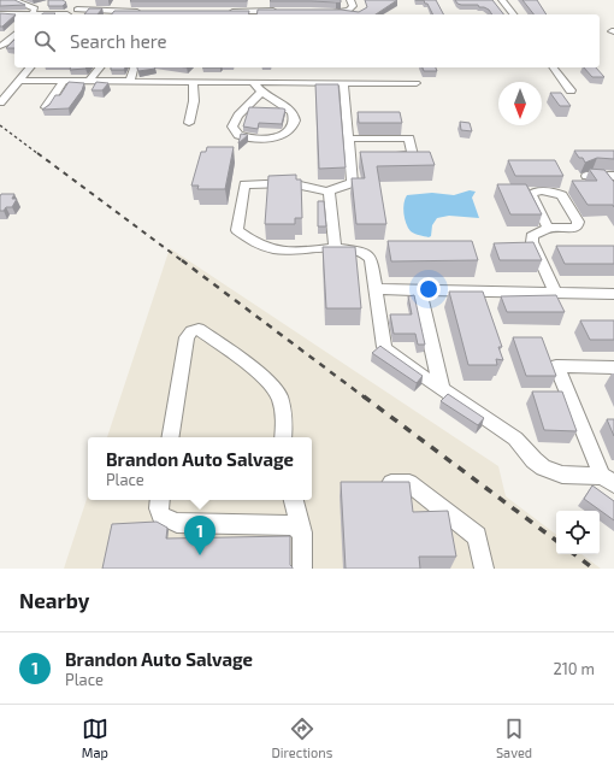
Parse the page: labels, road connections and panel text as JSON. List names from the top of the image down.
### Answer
{
  "north": "bottom",
  "page": {
    "search": "Search here",
    "popup": ["Brandon Auto Salvage", "Place"],
    "pins": "1",
    "heading": "Nearby",
    "list": [
      {
        "mark": "1",
        "name": "Brandon Auto Salvage",
        "note": "Place",
        "value": "210 m"
      }
    ],
    "nav": ["Map", "Directions", "Saved"]
  }
}
